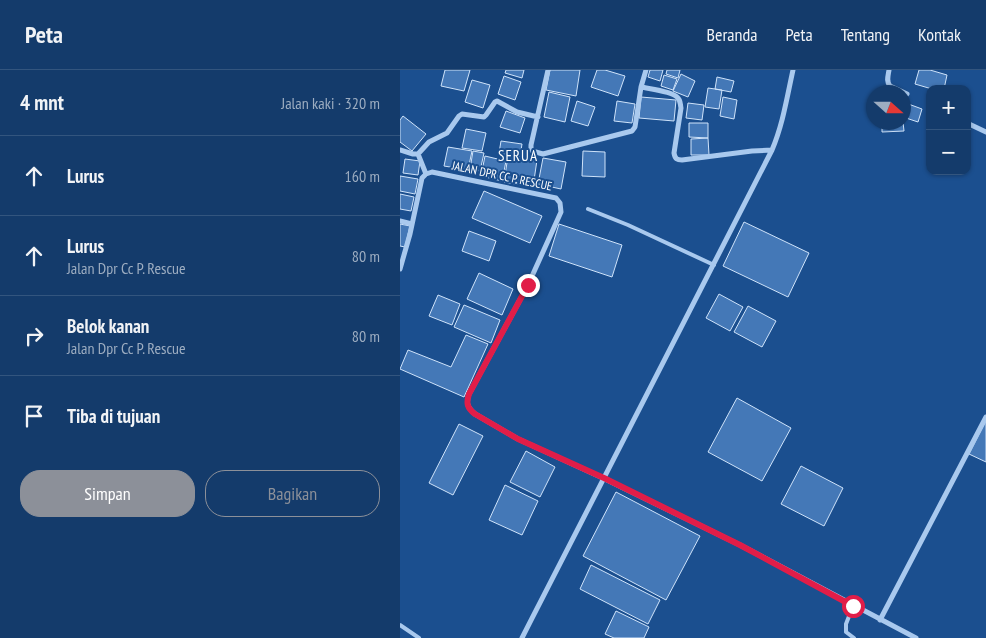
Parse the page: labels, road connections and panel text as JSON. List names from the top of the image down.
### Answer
{
  "streets": {
    "street": ["JALAN DPR CC P. RESCUE"]
  },
  "districts": ["SERUA"],
  "north": "right",
  "page": {
    "header": "Peta",
    "nav": [
      "Beranda",
      "Peta",
      "Tentang",
      "Kontak"
    ],
    "heading": ["4 mnt", "Jalan kaki · 320 m"],
    "map_buttons": ["+", "−"],
    "list": [
      ["Lurus", "160 m"],
      ["Lurus", "Jalan Dpr Cc P. Rescue", "80 m"],
      ["Belok kanan", "Jalan Dpr Cc P. Rescue", "80 m"],
      "Tiba di tujuan"
    ],
    "buttons": ["Simpan", "Bagikan"]
  }
}
